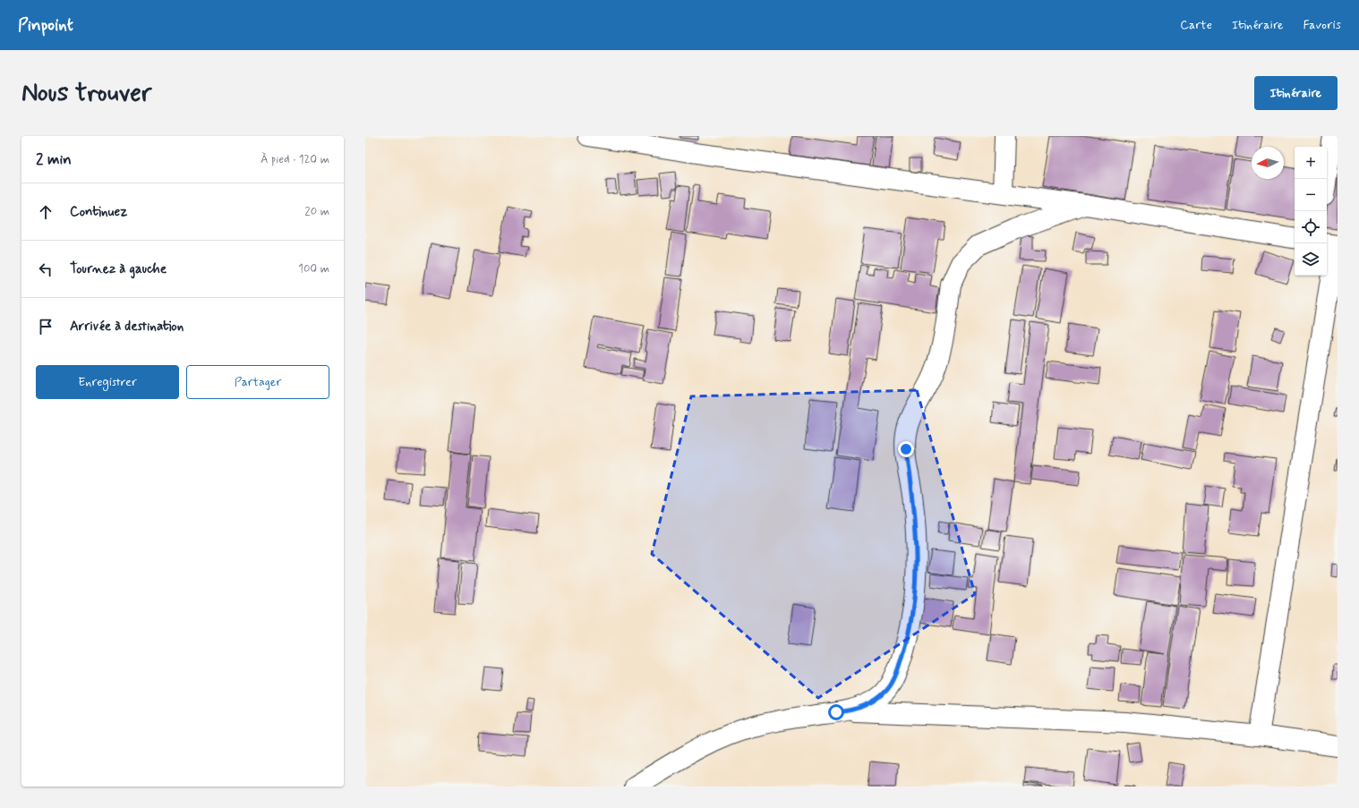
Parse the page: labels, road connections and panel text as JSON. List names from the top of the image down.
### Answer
{
  "north": "left",
  "page": {
    "header": "Pinpoint",
    "nav": ["Carte", "Itinéraire", "Favoris"],
    "buttons": [
      "Itinéraire",
      ["Enregistrer", "Partager"]
    ],
    "title": "Nous trouver",
    "heading": ["2 min", "À pied · 120 m"],
    "map_buttons": ["+", "−"],
    "list": [
      ["Continuez", "20 m"],
      ["Tournez à gauche", "100 m"],
      "Arrivée à destination"
    ]
  }
}
